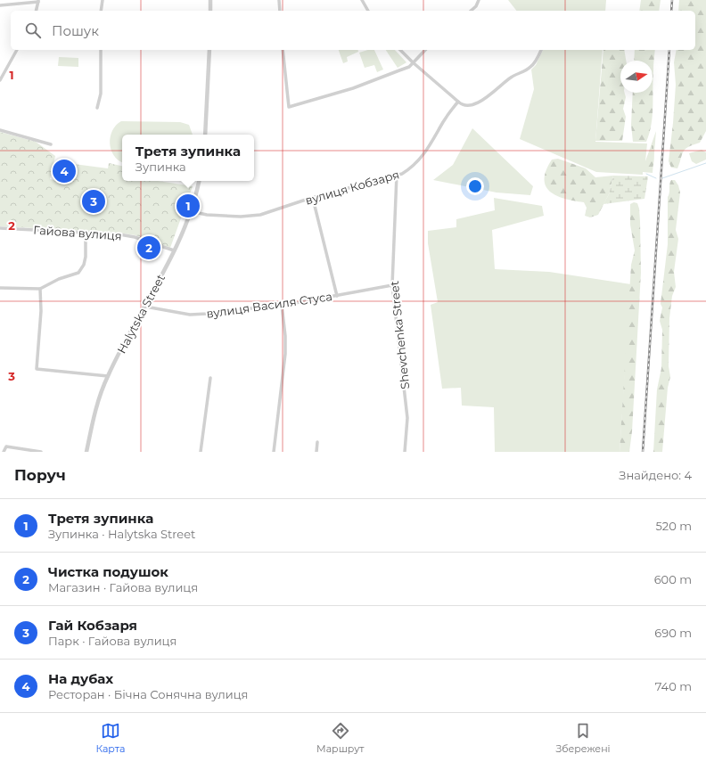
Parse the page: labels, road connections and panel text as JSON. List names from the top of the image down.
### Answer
{
  "streets": {
    "street": [
      "вулиця Кобзаря",
      "Гайова вулиця",
      "вулиця Василя Стуса",
      "Halytska Street",
      "Shevchenka Street"
    ]
  },
  "crossings": [
    ["вулиця Кобзаря", "Halytska Street"],
    ["вулиця Кобзаря", "Shevchenka Street"],
    ["Гайова вулиця", "Halytska Street"],
    ["вулиця Василя Стуса", "Halytska Street"],
    ["вулиця Василя Стуса", "Shevchenka Street"]
  ],
  "north": "right",
  "page": {
    "search": "Пошук",
    "popup": ["Третя зупинка", "Зупинка"],
    "pins": [
      "4",
      "3",
      "1",
      "2"
    ],
    "heading": ["Поруч", "Знайдено: 4"],
    "list": [
      {
        "mark": "1",
        "name": "Третя зупинка",
        "note": "Зупинка · Halytska Street",
        "value": "520 m"
      },
      {
        "mark": "2",
        "name": "Чистка подушок",
        "note": "Магазин · Гайова вулиця",
        "value": "600 m"
      },
      {
        "mark": "3",
        "name": "Гай Кобзаря",
        "note": "Парк · Гайова вулиця",
        "value": "690 m"
      },
      {
        "mark": "4",
        "name": "На дубах",
        "note": "Ресторан · Бічна Сонячна вулиця",
        "value": "740 m"
      }
    ],
    "nav": ["Карта", "Маршрут", "Збережені"]
  },
  "grid": {
    "rows": ["1", "2", "3"]
  }
}
